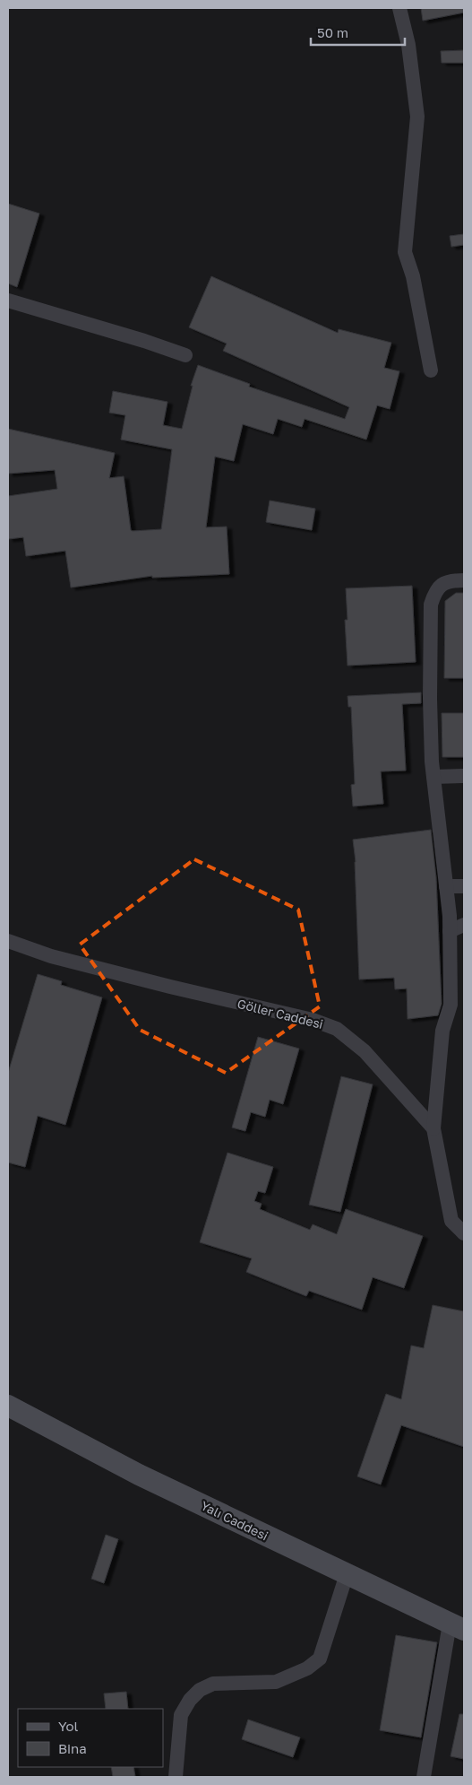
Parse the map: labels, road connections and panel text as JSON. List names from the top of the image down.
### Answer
{
  "streets": {
    "street": ["Göller Caddesi", "Yalı Caddesi"]
  },
  "legend": ["Yol", "Bina"],
  "scale_bar": "50 m"
}
